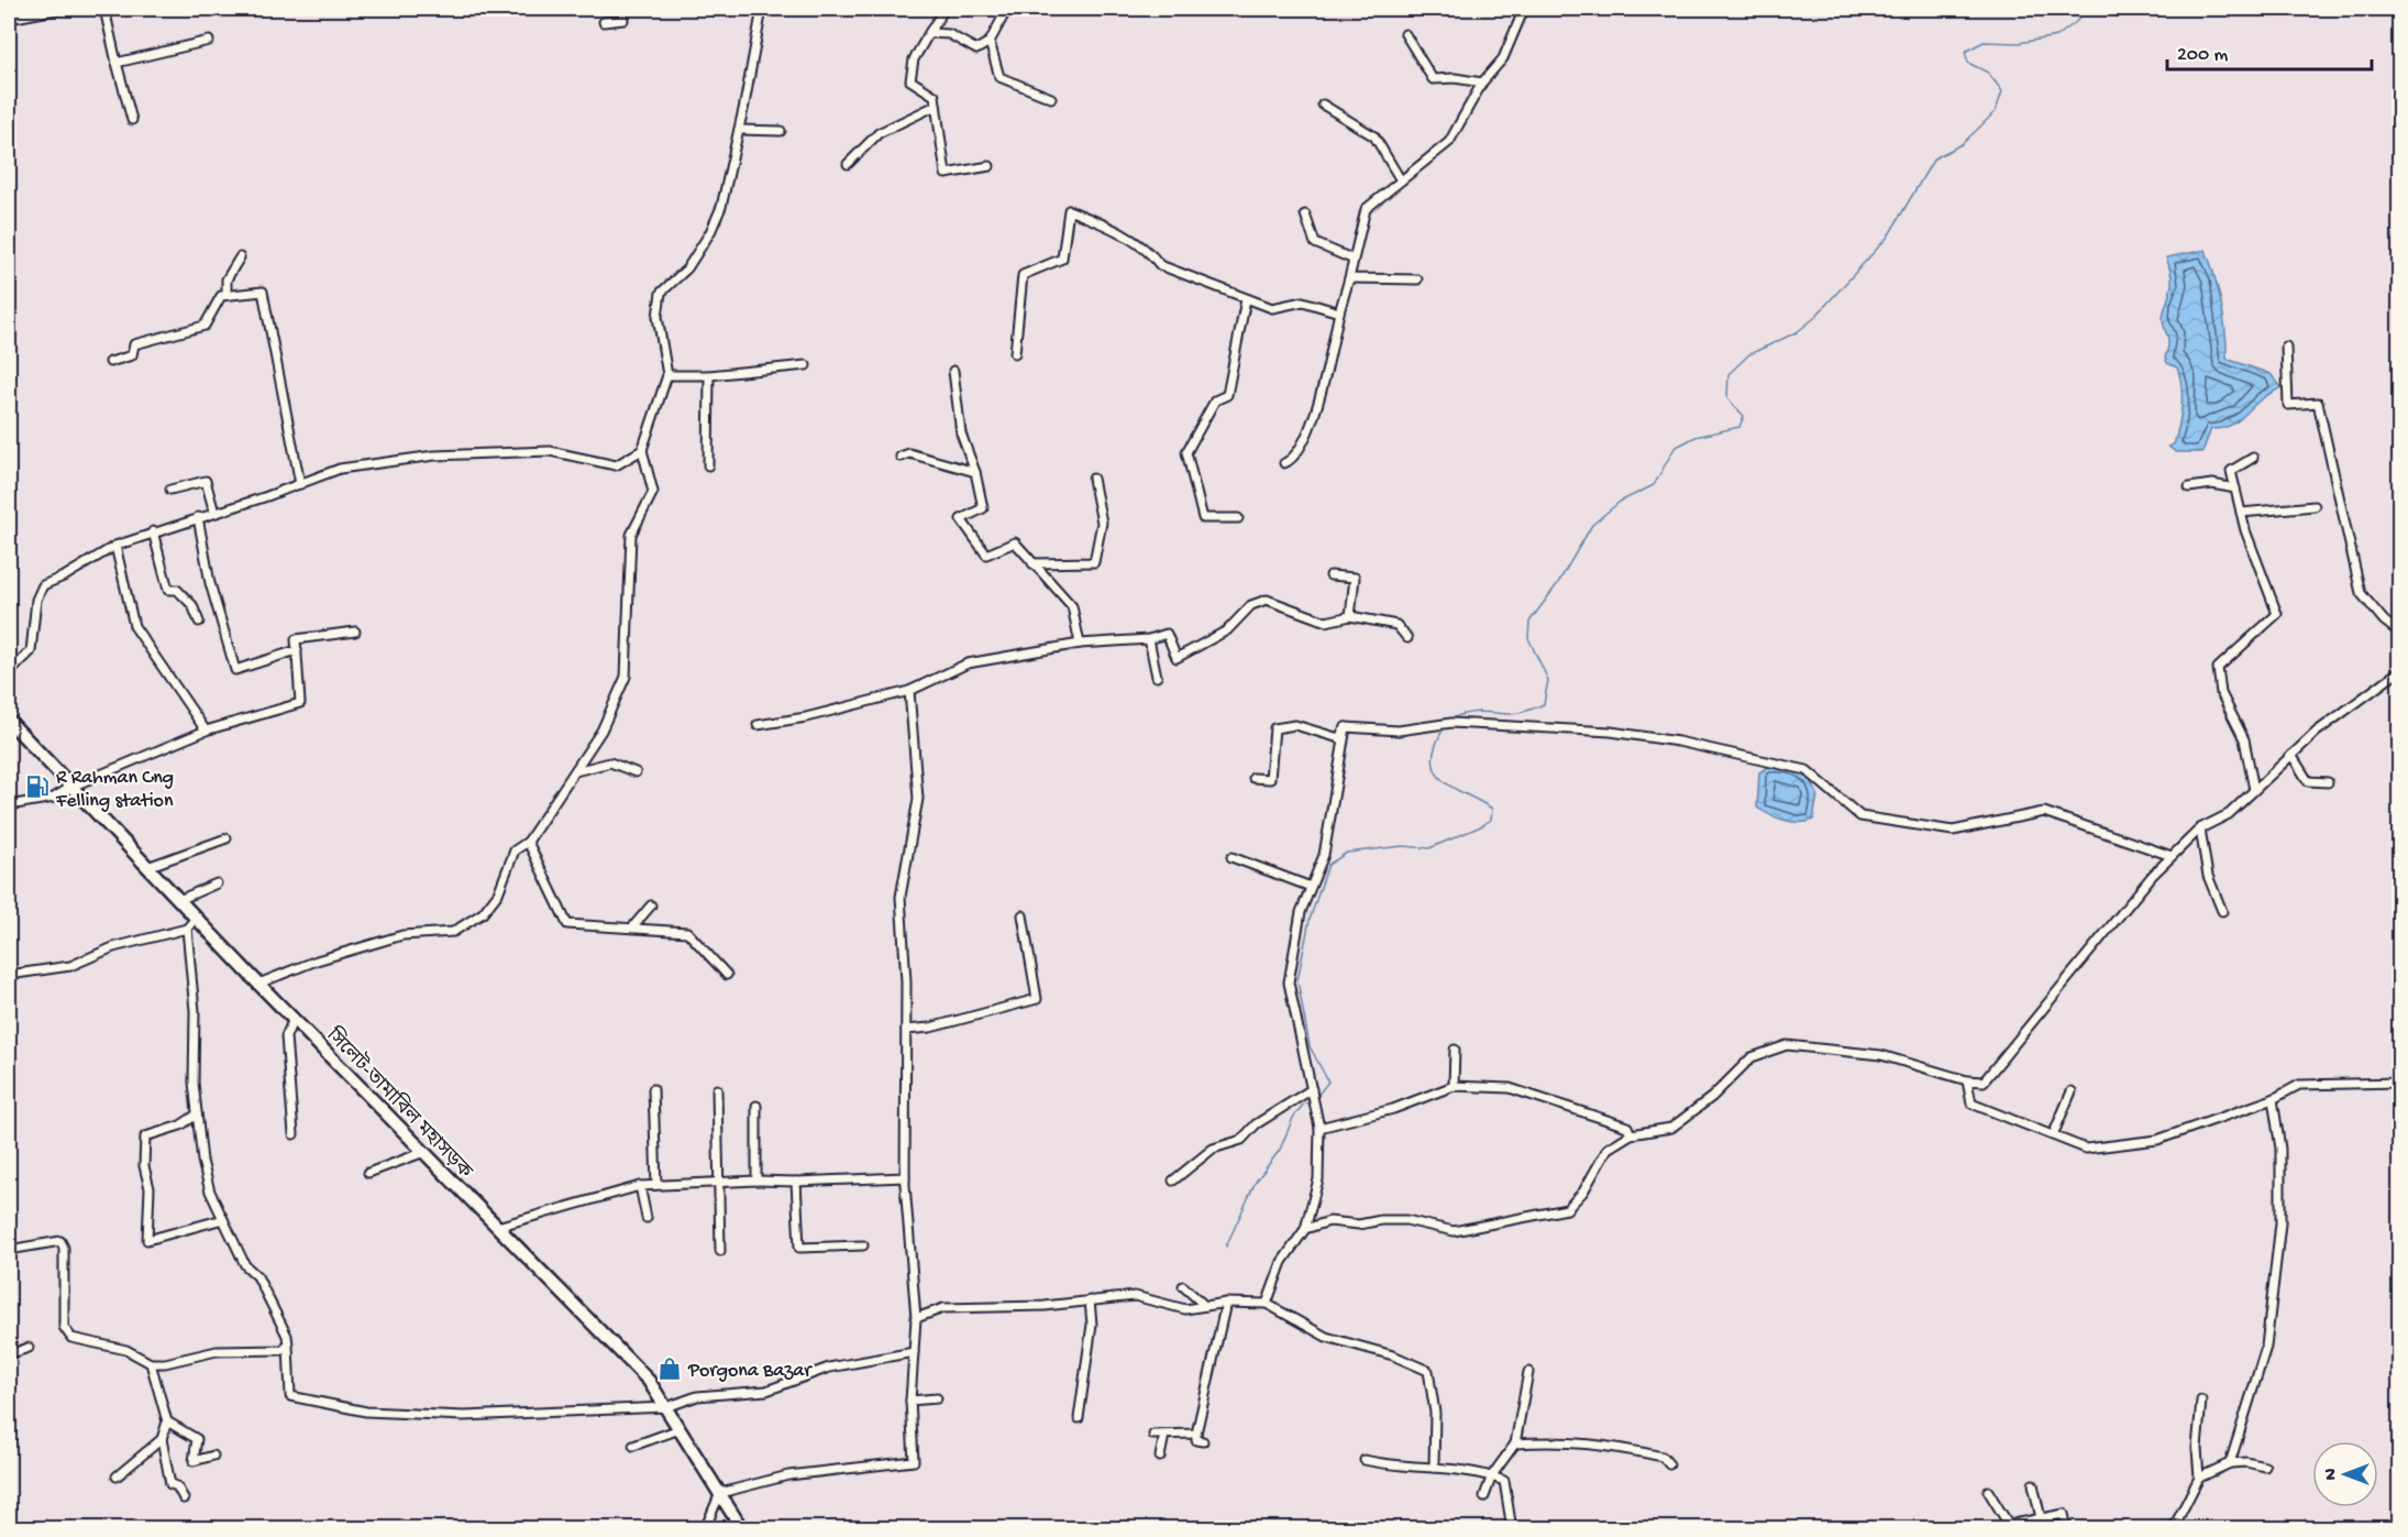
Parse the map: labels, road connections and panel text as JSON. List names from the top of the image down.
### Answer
{
  "streets": {
    "highway": ["সিলেট-তামাবিল মহাসড়ক"]
  },
  "places": {
    "fuel station": ["R Rahman Cng Felling station"],
    "shop": ["Porgona Bazar"]
  },
  "scale_bar": "200 m",
  "north": "left"
}
